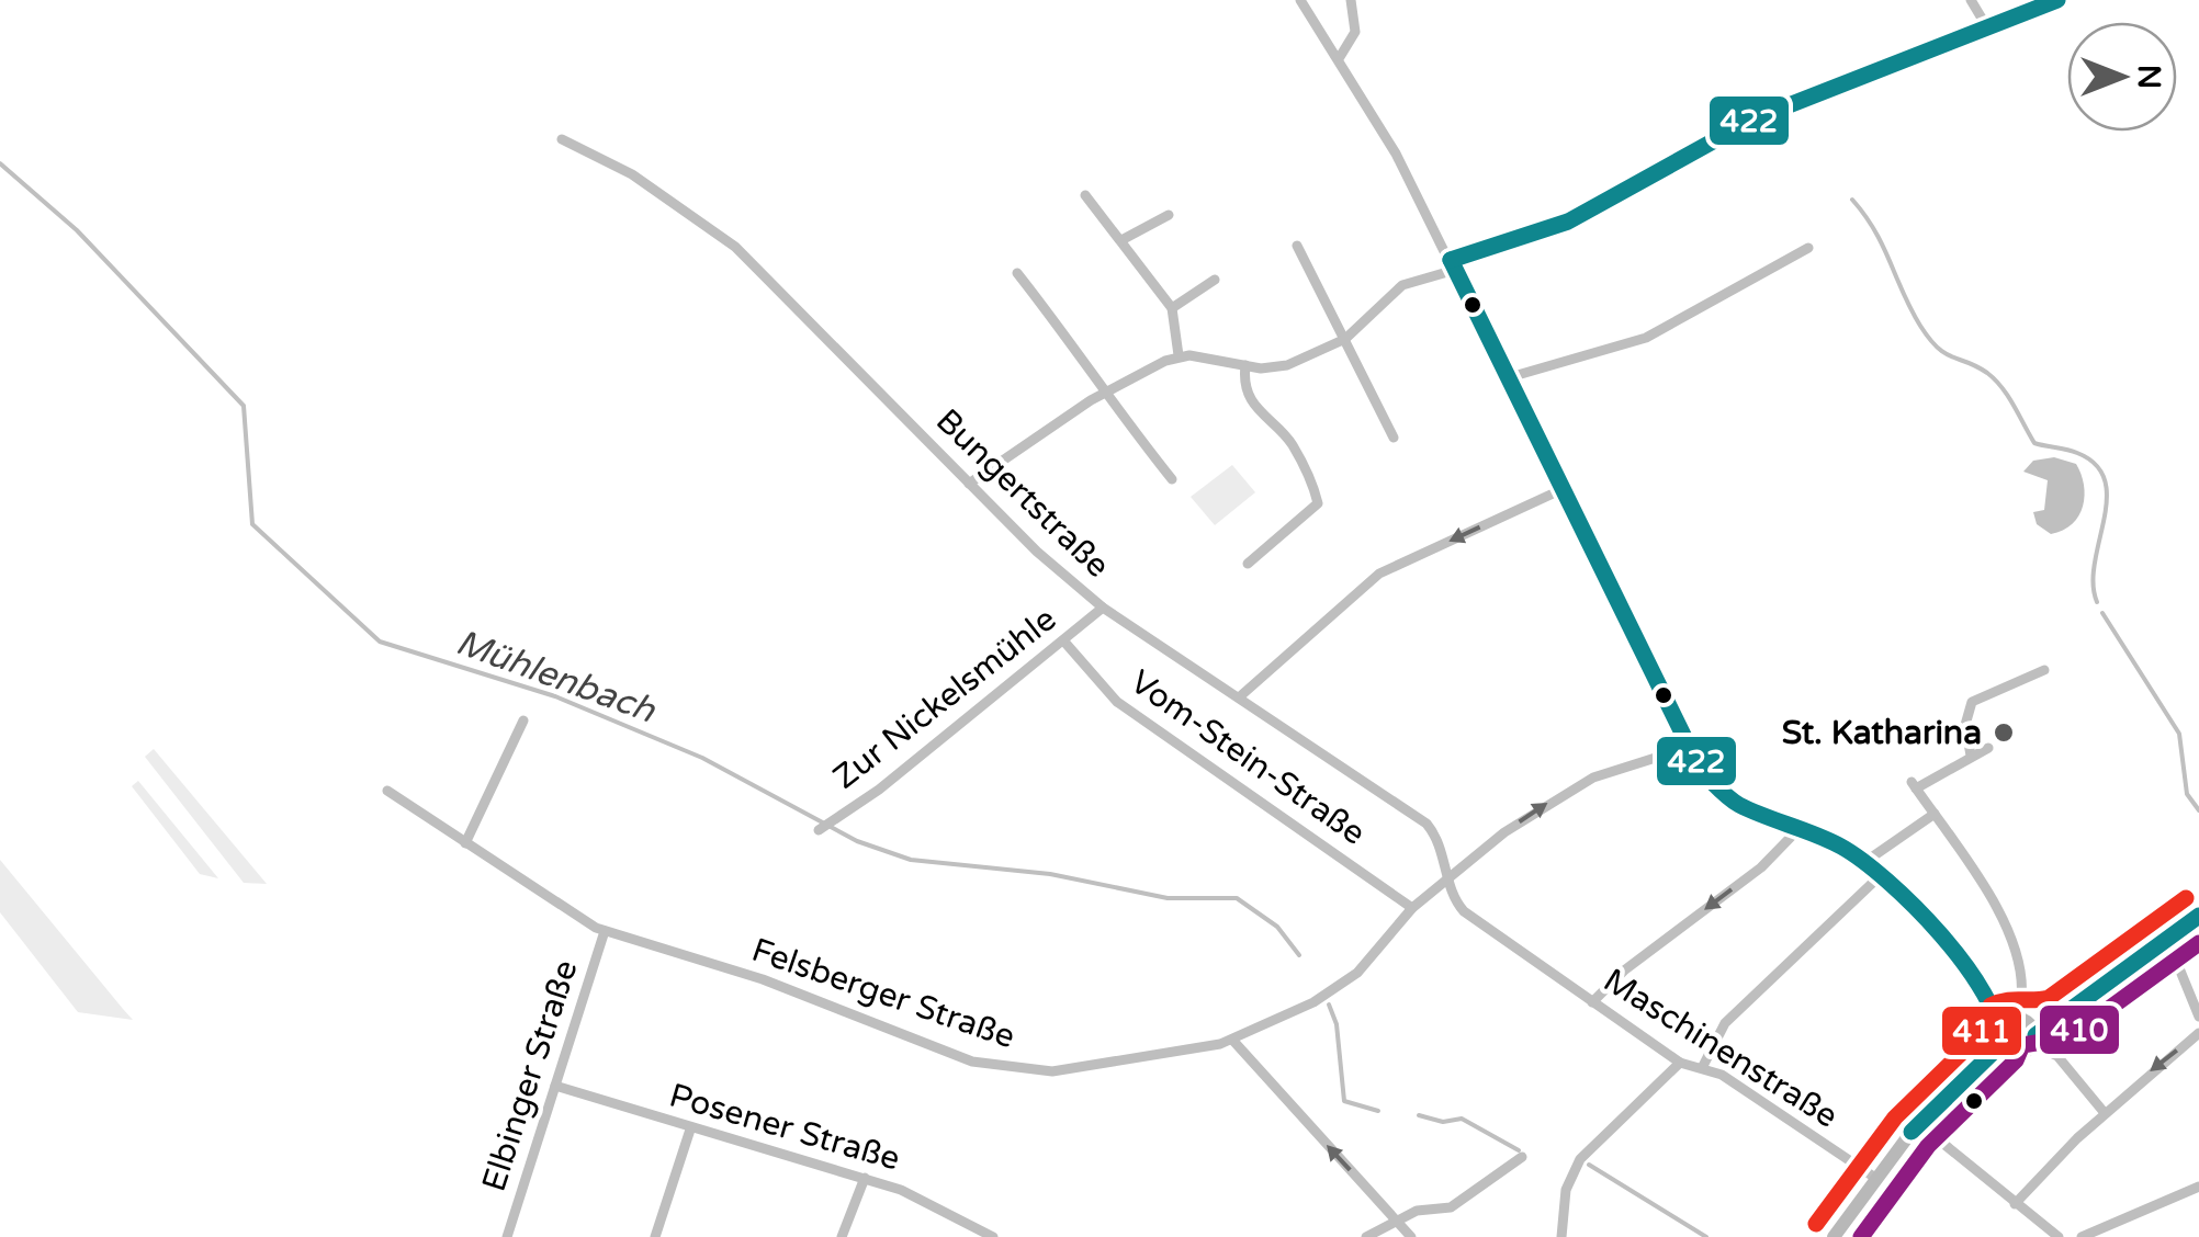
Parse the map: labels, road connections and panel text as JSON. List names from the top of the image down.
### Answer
{
  "streets": {
    "street": [
      "Bungertstraße",
      "Zur Nickelsmühle",
      "Vom-Stein-Straße",
      "Felsberger Straße",
      "Maschinenstraße",
      "Elbinger Straße",
      "Posener Straße"
    ]
  },
  "crossings": [
    ["Bungertstraße", "Zur Nickelsmühle"],
    ["Bungertstraße", "Felsberger Straße"],
    ["Bungertstraße", "Maschinenstraße"],
    ["Zur Nickelsmühle", "Vom-Stein-Straße"],
    ["Vom-Stein-Straße", "Felsberger Straße"],
    ["Felsberger Straße", "Maschinenstraße"],
    ["Felsberger Straße", "Elbinger Straße"],
    ["Elbinger Straße", "Posener Straße"]
  ],
  "water": ["Mühlenbach"],
  "places": ["St. Katharina"],
  "lines": ["transit line 422", "transit line 411", "transit line 410"],
  "north": "right"
}
